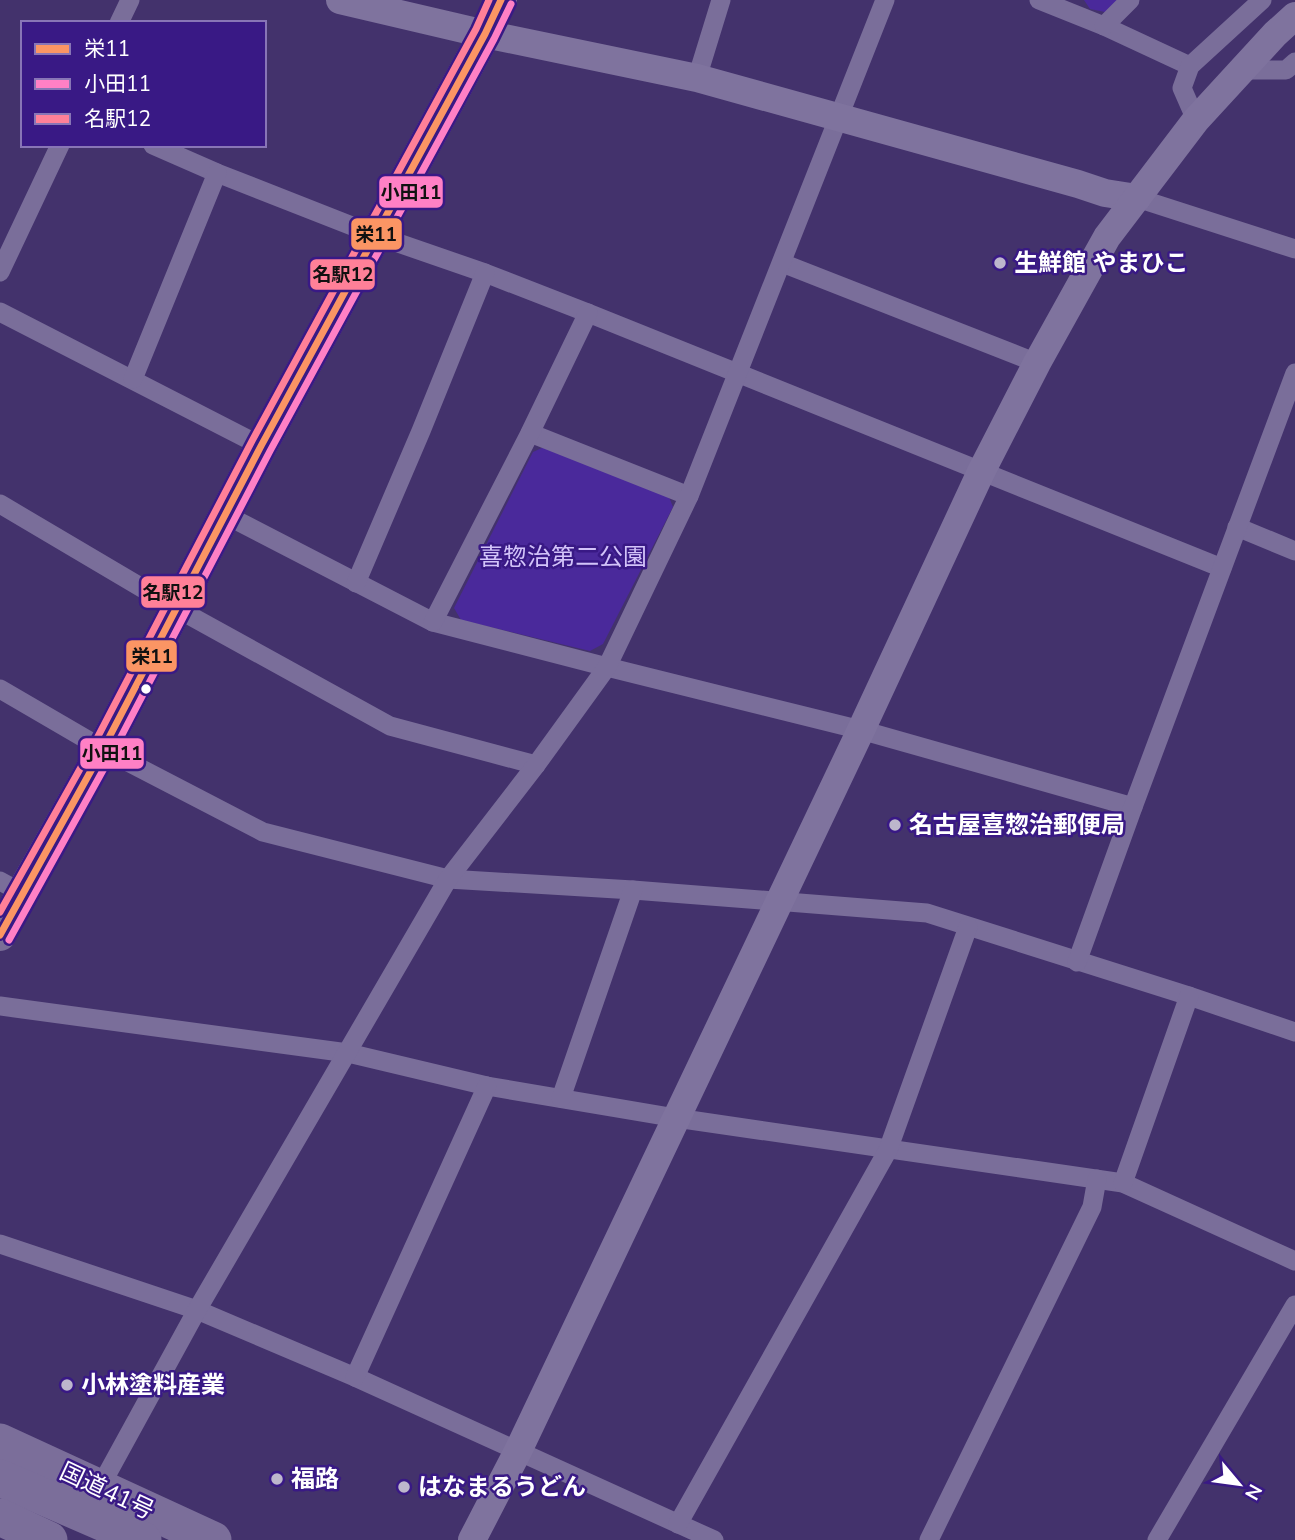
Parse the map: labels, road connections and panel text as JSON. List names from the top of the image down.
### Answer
{
  "streets": {
    "highway": ["国道41号"]
  },
  "parks": ["喜惣治第二公園"],
  "places": [
    "生鮮館 やまひこ",
    "名古屋喜惣治郵便局",
    "小林塗料産業",
    "福路",
    "はなまるうどん"
  ],
  "lines": ["transit line 栄11", "transit line 名駅12", "transit line 小田11"],
  "legend": ["栄11", "小田11", "名駅12"],
  "north": "bottom right"
}
